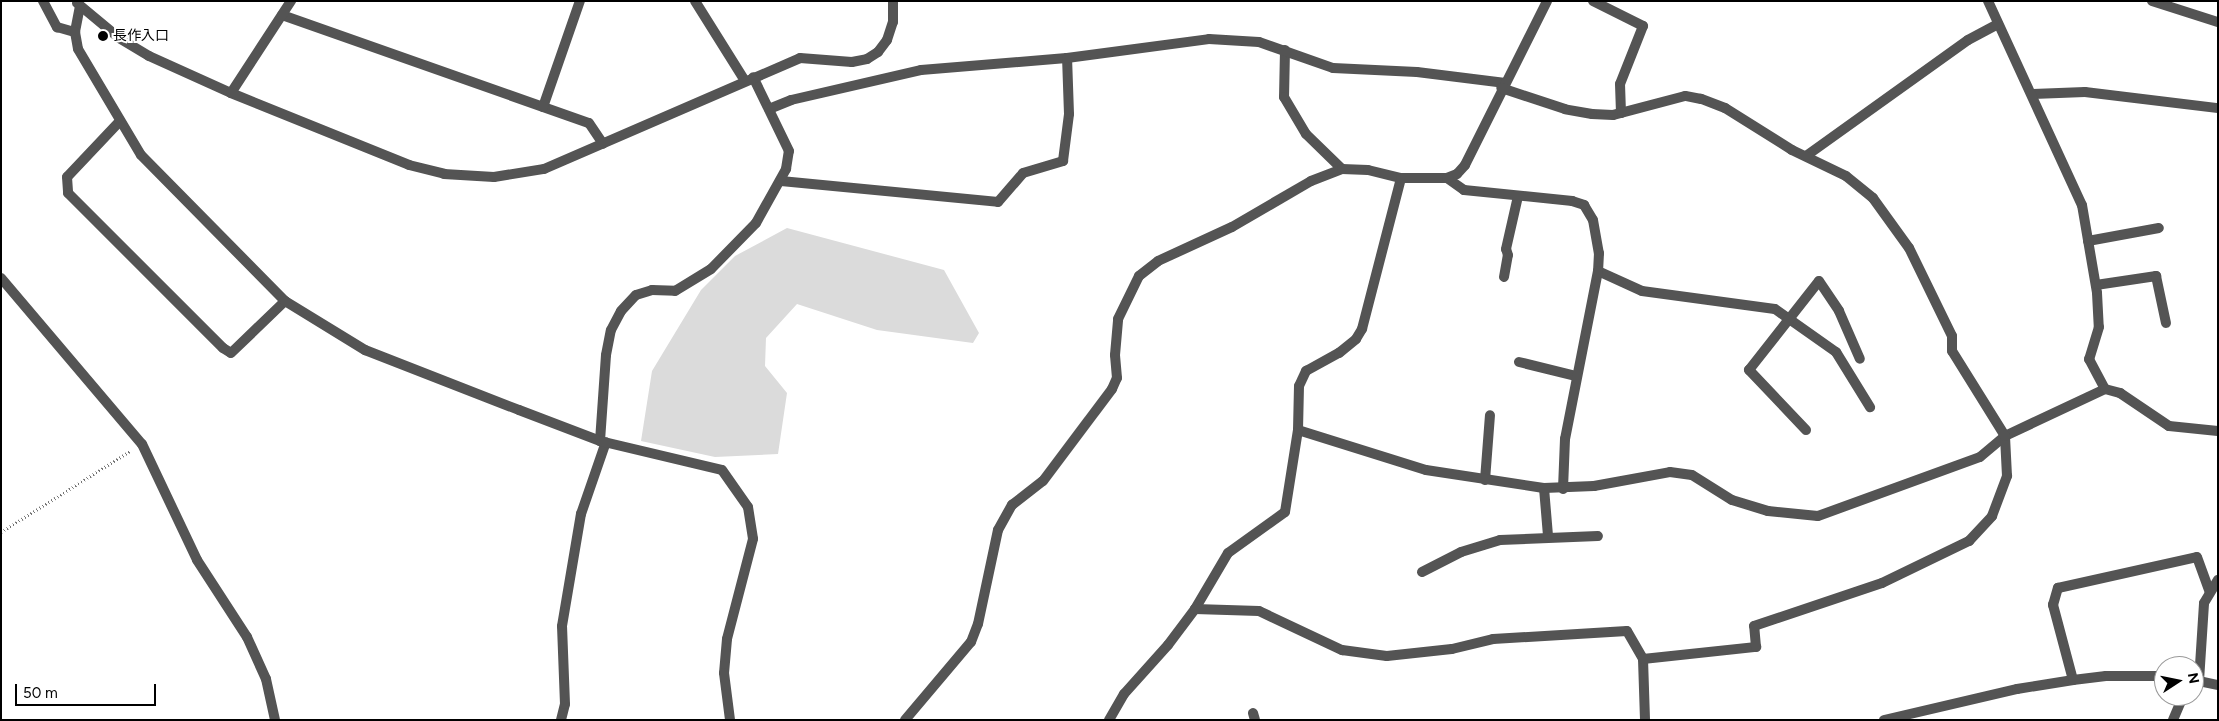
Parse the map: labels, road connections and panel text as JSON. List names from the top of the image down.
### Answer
{
  "places": ["長作入口"],
  "scale_bar": "50 m",
  "north": "right"
}
